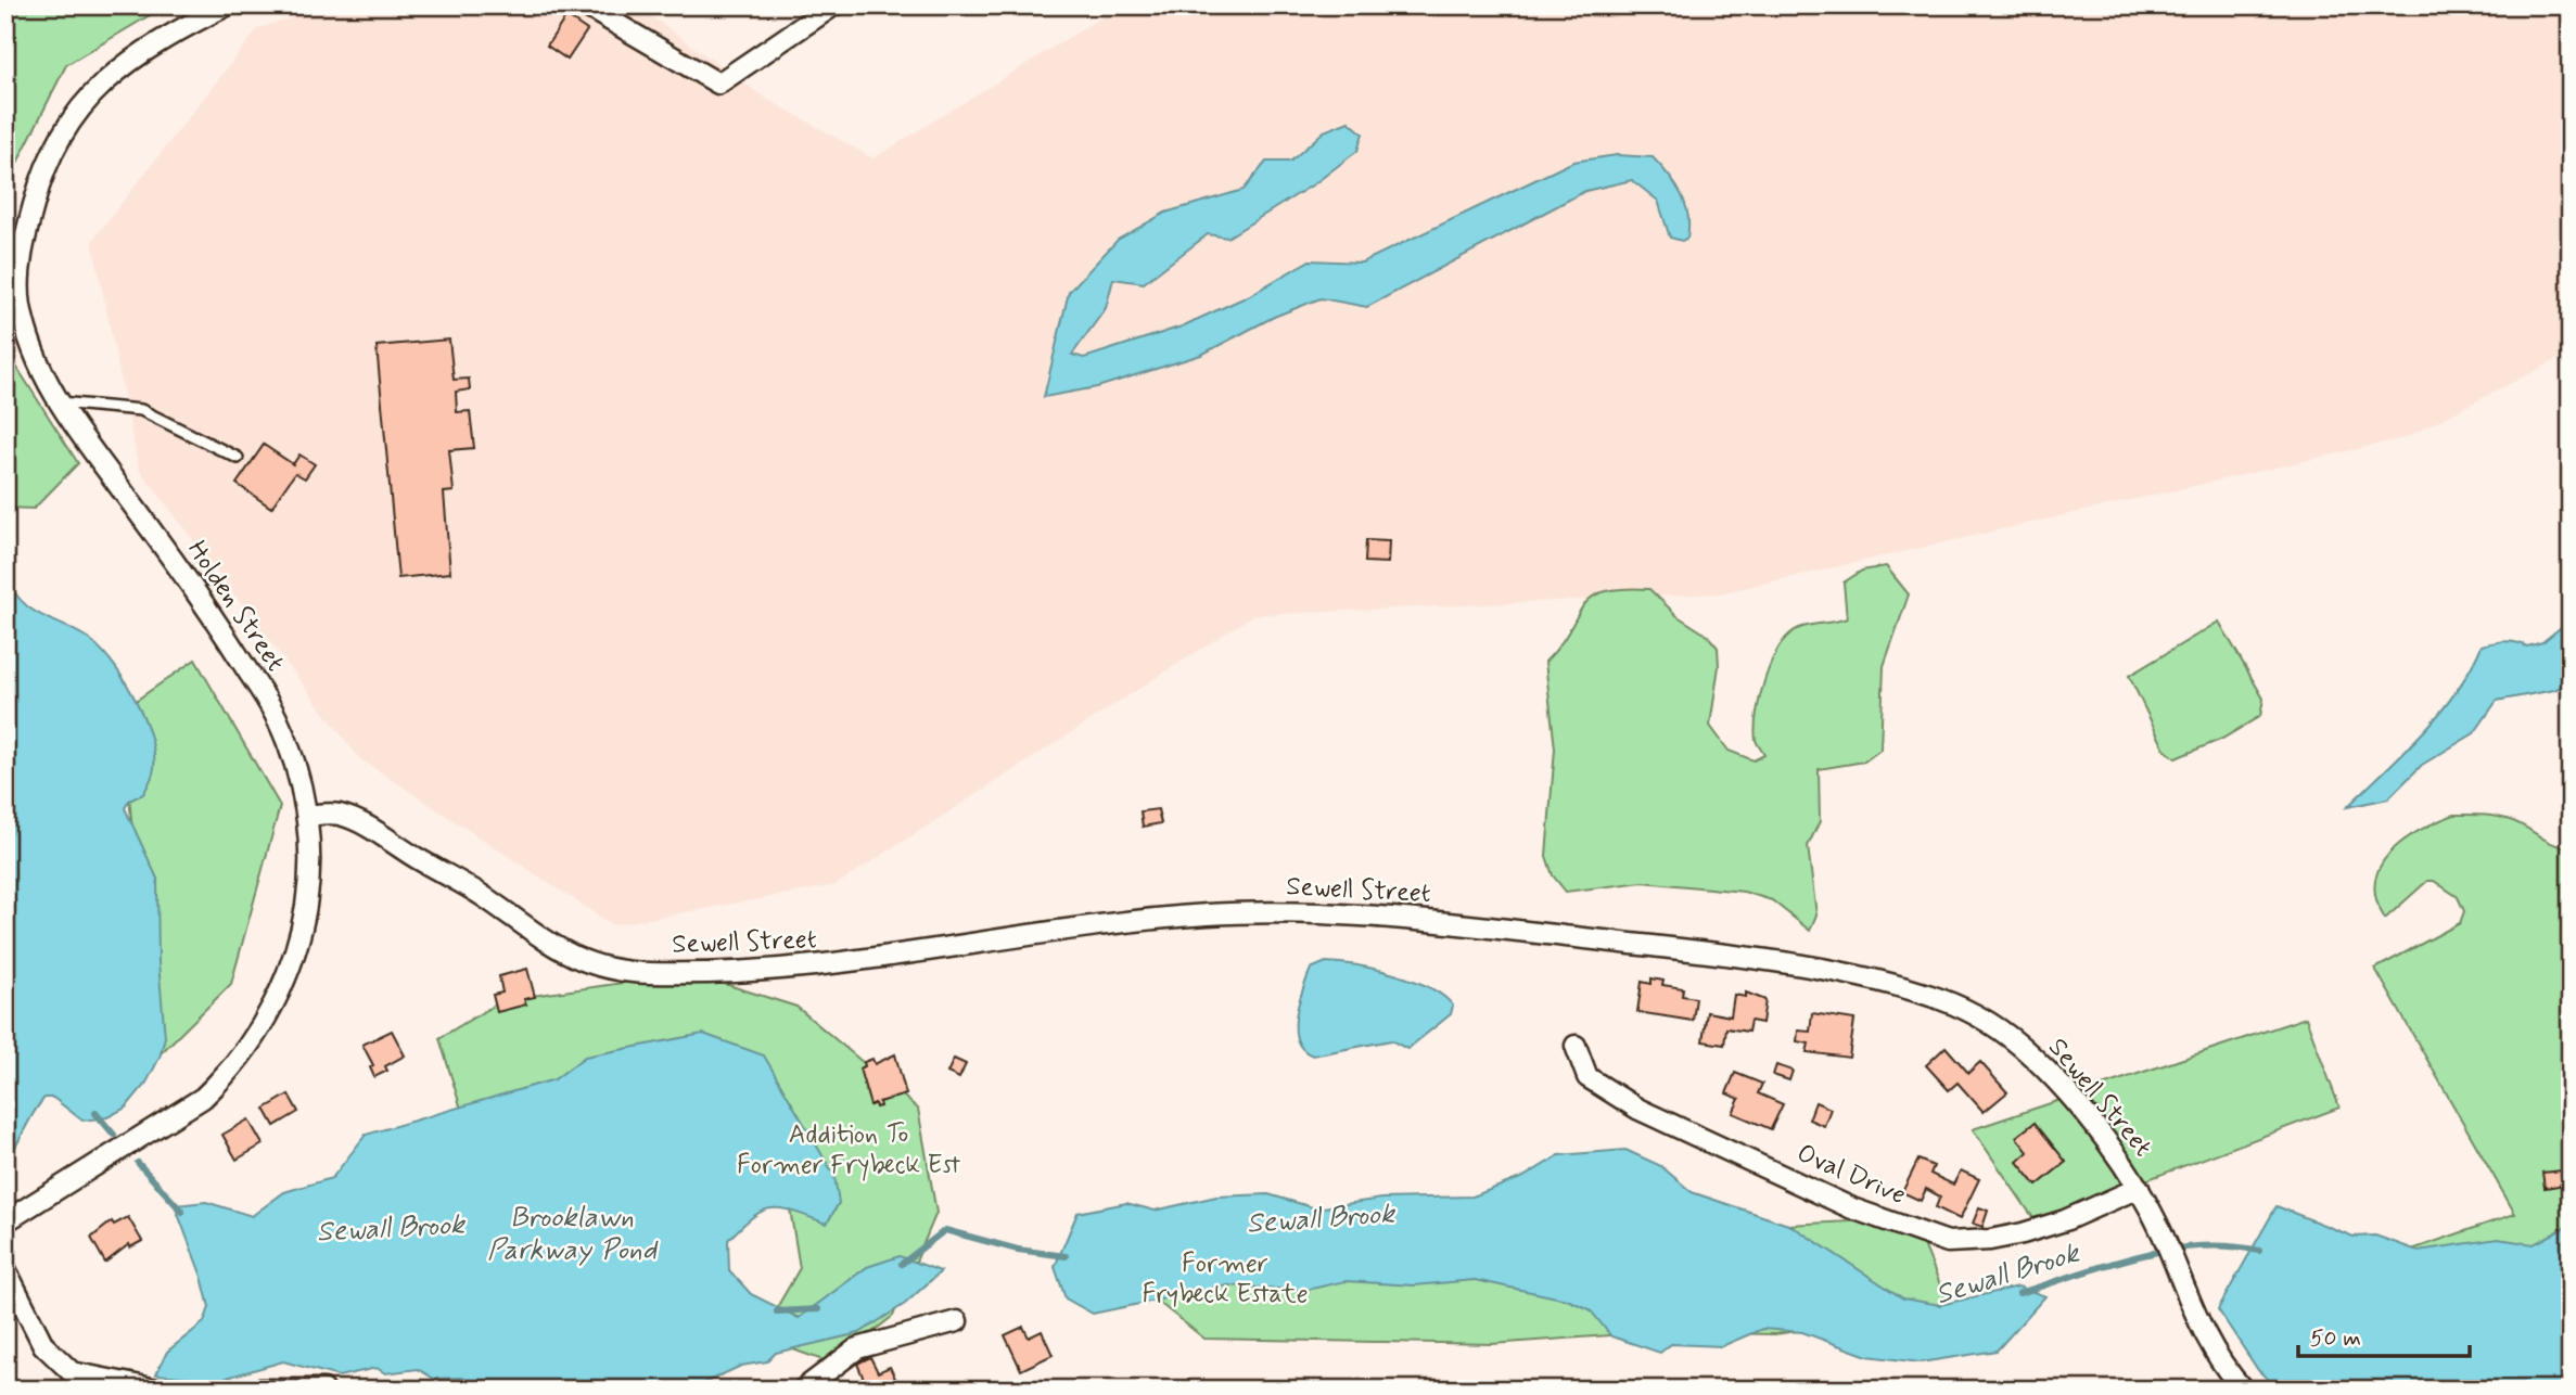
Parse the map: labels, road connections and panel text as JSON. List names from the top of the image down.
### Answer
{
  "streets": {
    "street": ["Holden Street", "Sewell Street", "Oval Drive"]
  },
  "crossings": [
    ["Holden Street", "Sewell Street"],
    ["Sewell Street", "Oval Drive"]
  ],
  "water": ["Brooklawn Parkway Pond", "Sewall Brook"],
  "parks": ["Addition To Former Frybeck Est", "Former Frybeck Estate"],
  "scale_bar": "50 m"
}
